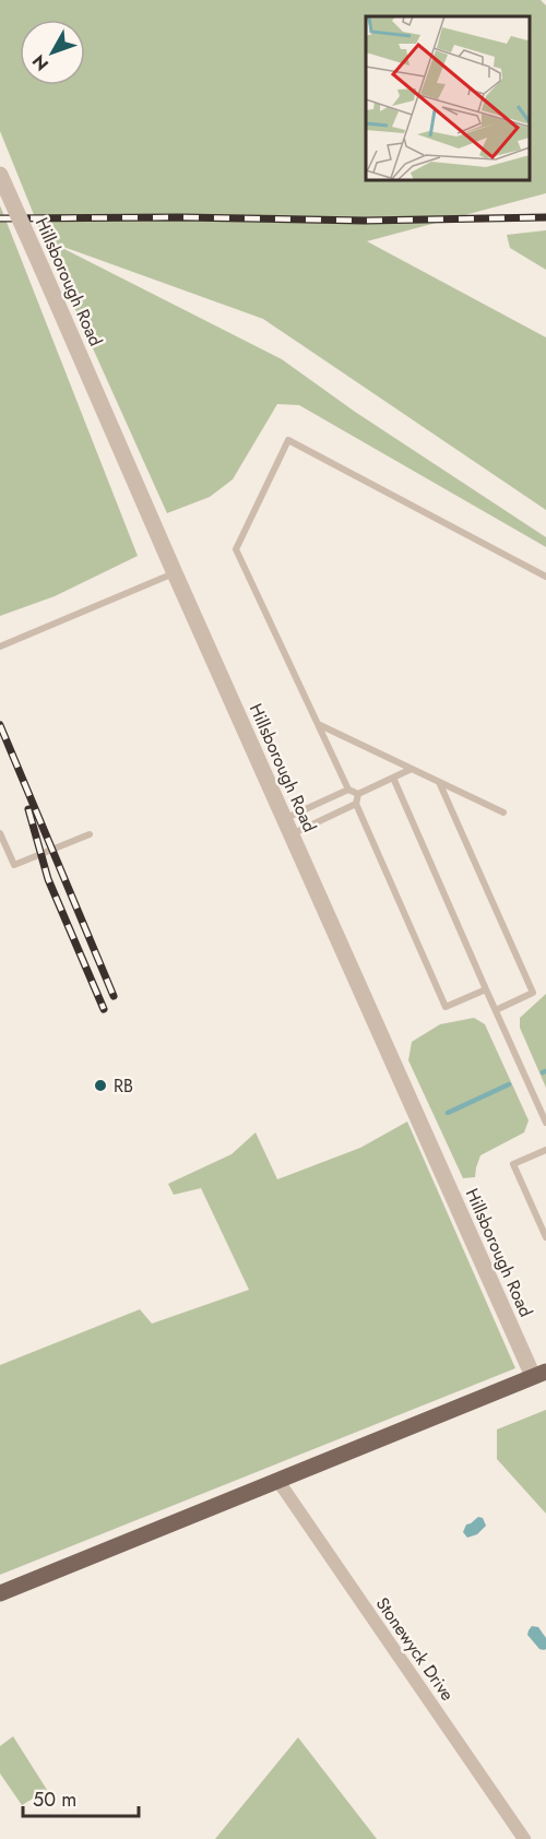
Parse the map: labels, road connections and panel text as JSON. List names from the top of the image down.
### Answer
{
  "streets": {
    "street": ["Hillsborough Road", "Stonewyck Drive"]
  },
  "places": ["RB"],
  "scale_bar": "50 m",
  "north": "bottom left"
}
